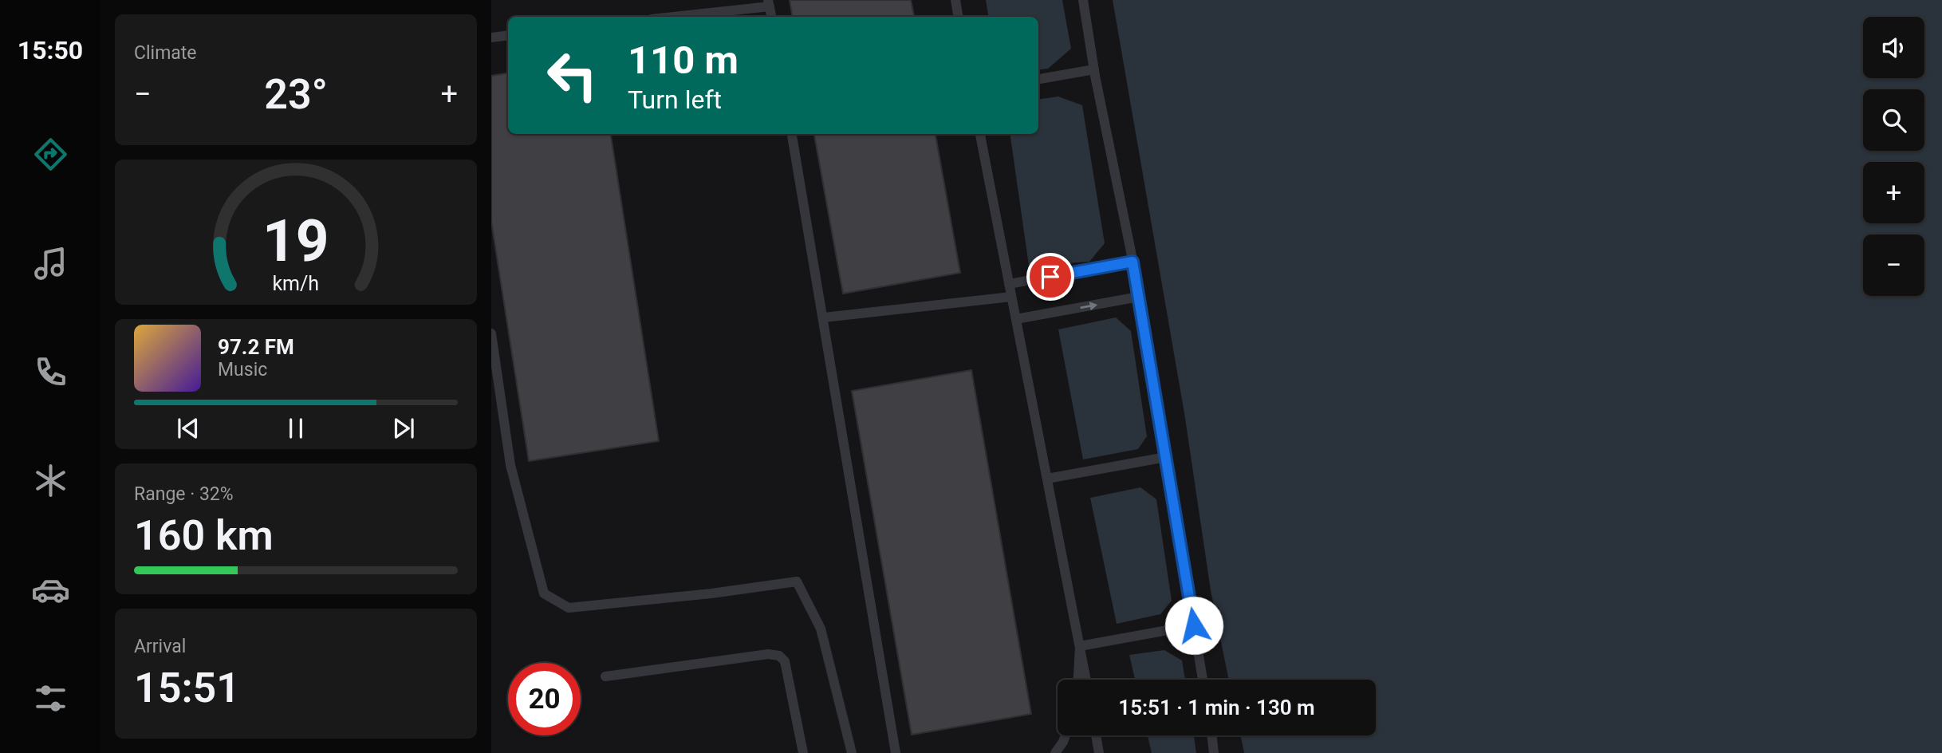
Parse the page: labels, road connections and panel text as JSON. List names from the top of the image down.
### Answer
{
  "page": {
    "tabs": "15:50",
    "tile": [
      "Climate",
      ["Range · 32%", "160 km"],
      ["Arrival", "15:51"]
    ],
    "map_buttons": ["+", "−"],
    "turn": ["110 m", "Turn left"],
    "heat": ["−", "23°", "+"],
    "song": ["97.2 FM", "Music"],
    "limit": "20",
    "trip": "15:51 · 1 min · 130 m",
    "gauge": ["19", "km/h"]
  }
}
